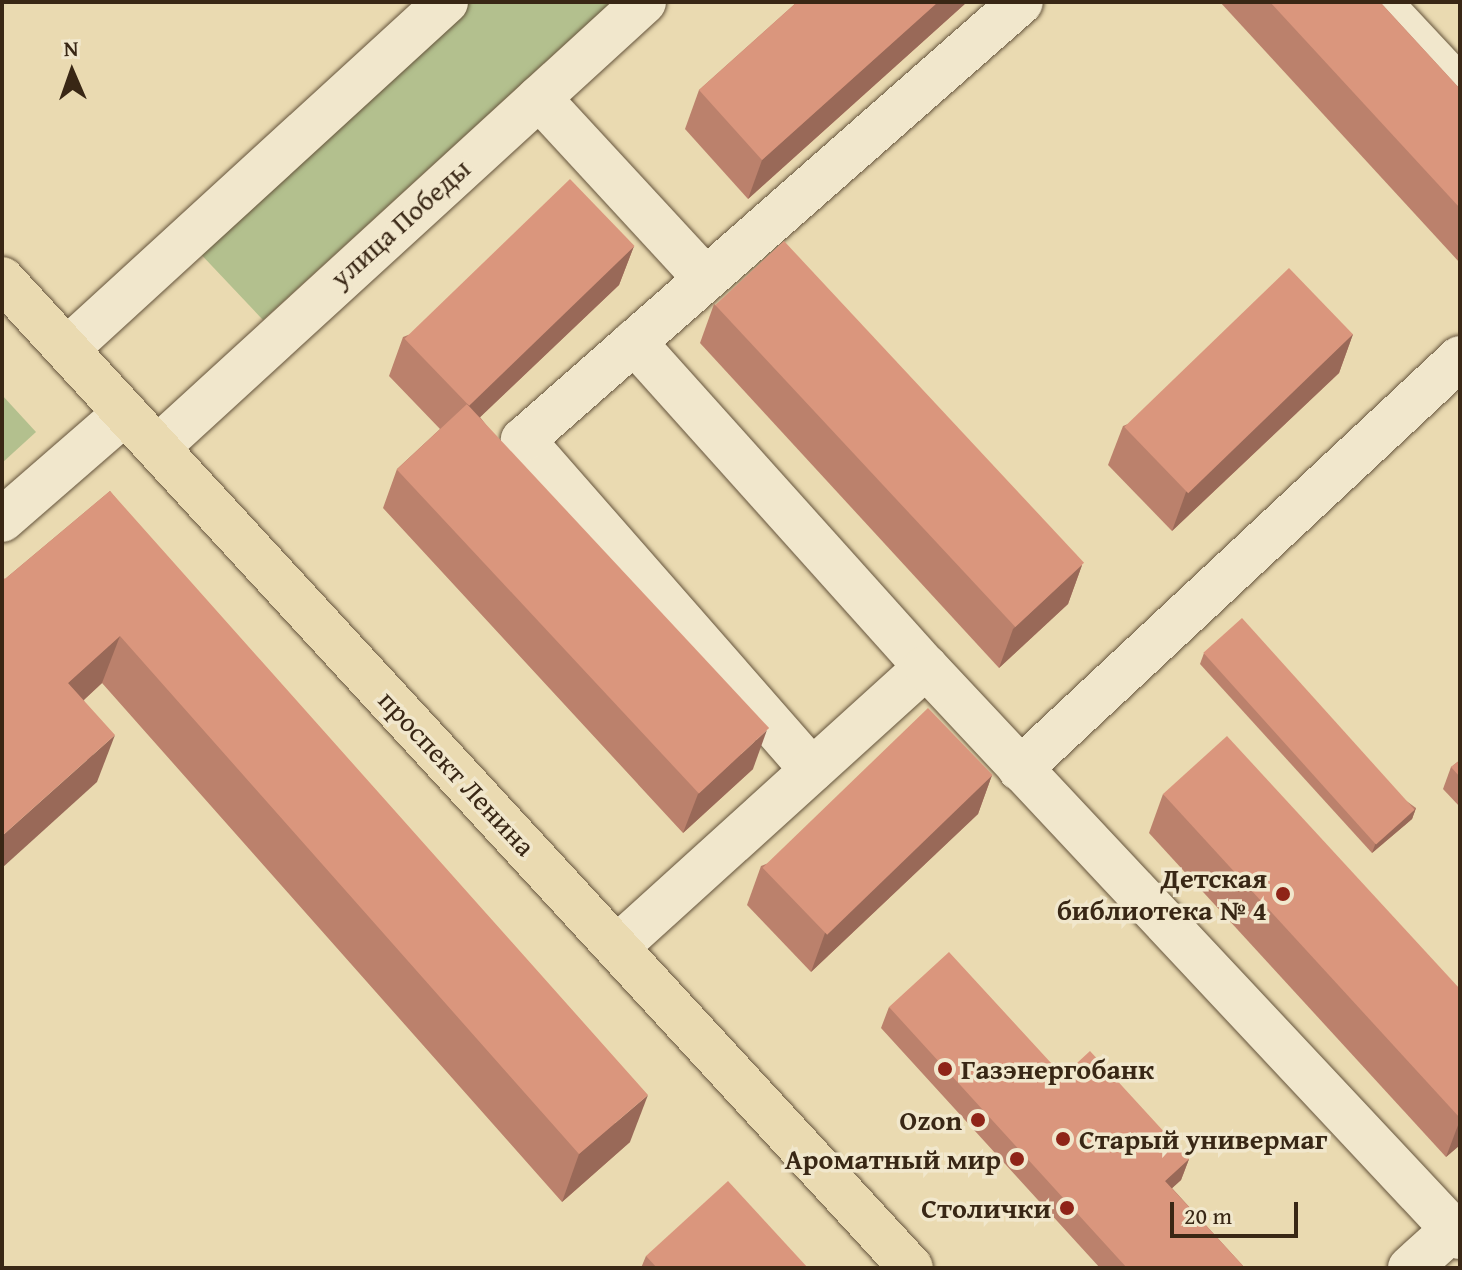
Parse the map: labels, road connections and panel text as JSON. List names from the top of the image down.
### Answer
{
  "streets": {
    "main road": ["проспект Ленина"],
    "street": ["улица Победы"]
  },
  "crossings": [
    ["улица Победы", "проспект Ленина"]
  ],
  "places": [
    "Детская библиотека № 4",
    "Газэнергобанк",
    "Ozon",
    "Старый универмаг",
    "Ароматный мир",
    "Столички"
  ],
  "scale_bar": "20 m",
  "north": "top"
}
